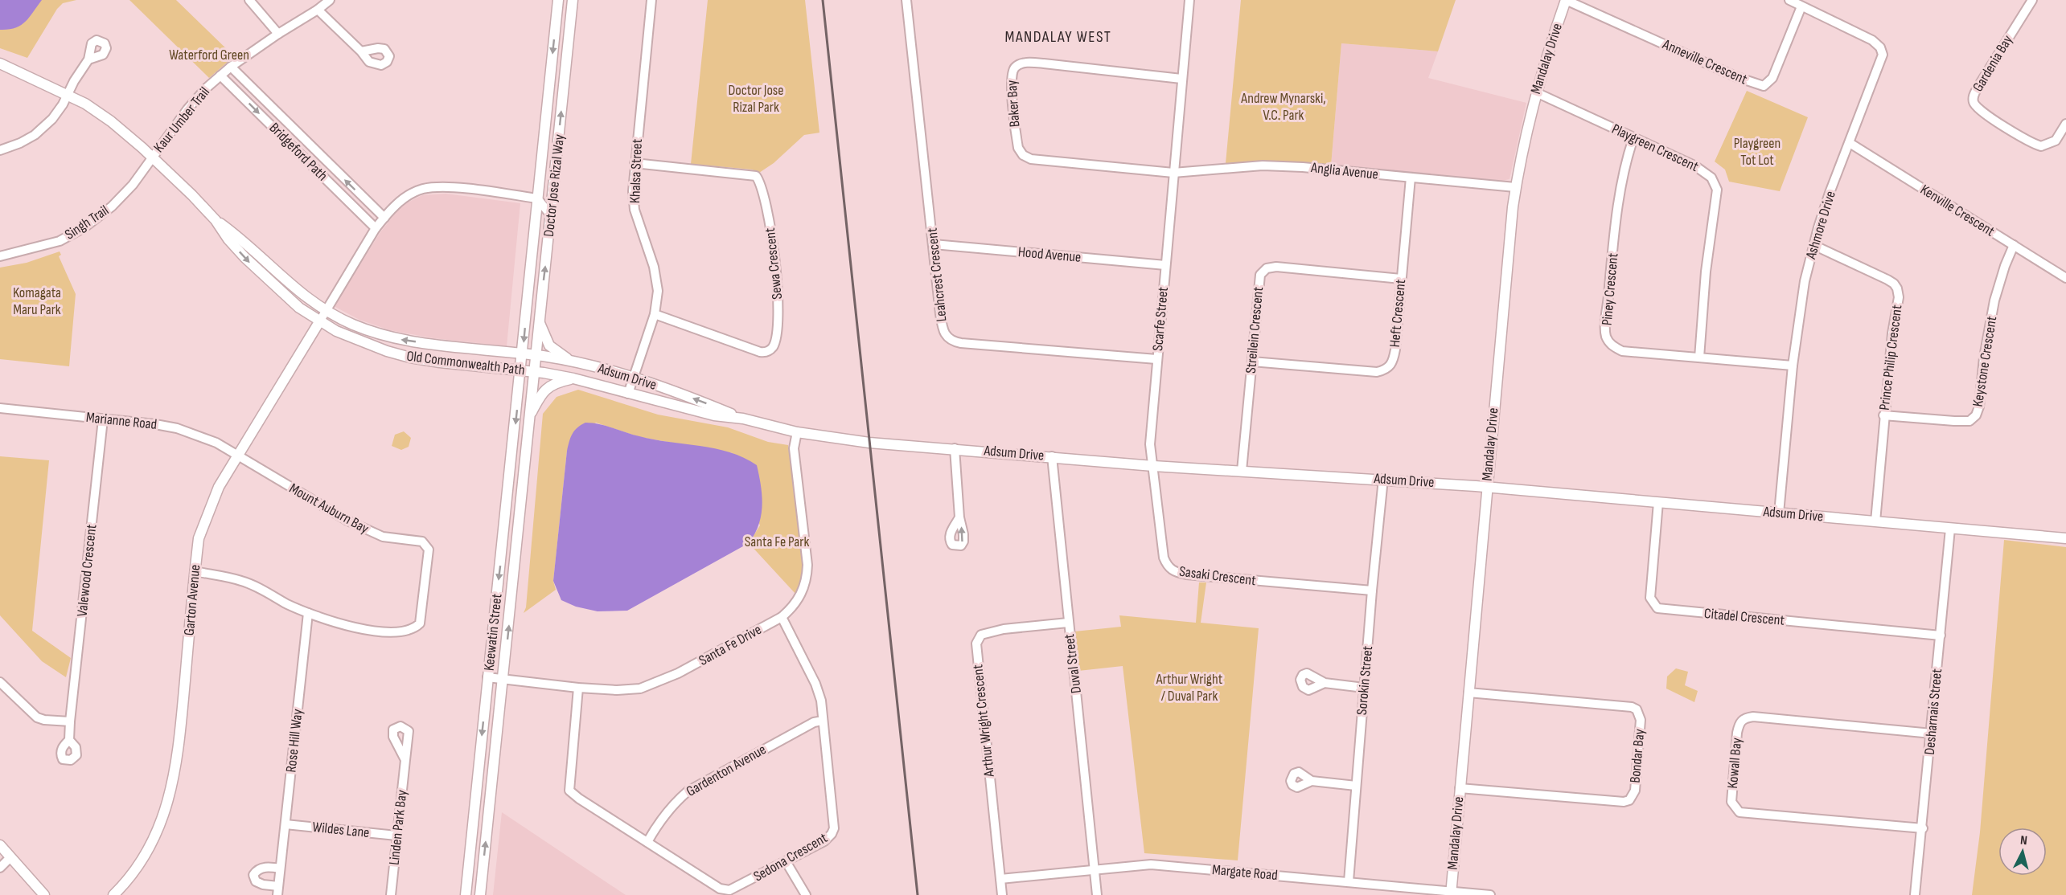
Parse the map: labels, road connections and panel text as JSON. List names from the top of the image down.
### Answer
{
  "streets": {
    "street": [
      "Mandalay Drive",
      "Anneville Crescent",
      "Gardenia Bay",
      "Baker Bay",
      "Kaur Umber Trail",
      "Playgreen Crescent",
      "Bridgeford Path",
      "Khalsa Street",
      "Anglia Avenue",
      "Doctor Jose Rizal Way",
      "Kenville Crescent",
      "Singh Trail",
      "Ashmore Drive",
      "Hood Avenue",
      "Sewa Crescent",
      "Leahcrest Crescent",
      "Piney Crescent",
      "Heft Crescent",
      "Scarfe Street",
      "Streilein Crescent",
      "Prince Philip Crescent",
      "Keystone Crescent",
      "Old Commonwealth Path",
      "Adsum Drive",
      "Marianne Road",
      "Mount Auburn Bay",
      "Valewood Crescent",
      "Sasaki Crescent",
      "Garton Avenue",
      "Citadel Crescent",
      "Keewatin Street",
      "Santa Fe Drive",
      "Duval Street",
      "Sorokin Street",
      "Desharnais Street",
      "Arthur Wright Crescent",
      "Rose Hill Way",
      "Bondar Bay",
      "Kowall Bay",
      "Gardenton Avenue",
      "Linden Park Bay",
      "Wildes Lane",
      "Sedona Crescent",
      "Margate Road"
    ]
  },
  "crossings": [
    ["Mandalay Drive", "Anneville Crescent"],
    ["Mandalay Drive", "Playgreen Crescent"],
    ["Mandalay Drive", "Anglia Avenue"],
    ["Mandalay Drive", "Adsum Drive"],
    ["Mandalay Drive", "Bondar Bay"],
    ["Mandalay Drive", "Margate Road"],
    ["Anneville Crescent", "Ashmore Drive"],
    ["Baker Bay", "Anglia Avenue"],
    ["Baker Bay", "Scarfe Street"],
    ["Kaur Umber Trail", "Bridgeford Path"],
    ["Kaur Umber Trail", "Singh Trail"],
    ["Kaur Umber Trail", "Old Commonwealth Path"],
    ["Playgreen Crescent", "Piney Crescent"],
    ["Khalsa Street", "Sewa Crescent"],
    ["Khalsa Street", "Adsum Drive"],
    ["Anglia Avenue", "Heft Crescent"],
    ["Anglia Avenue", "Scarfe Street"],
    ["Doctor Jose Rizal Way", "Old Commonwealth Path"],
    ["Doctor Jose Rizal Way", "Adsum Drive"],
    ["Doctor Jose Rizal Way", "Keewatin Street"],
    ["Kenville Crescent", "Ashmore Drive"],
    ["Kenville Crescent", "Keystone Crescent"],
    ["Singh Trail", "Old Commonwealth Path"],
    ["Ashmore Drive", "Piney Crescent"],
    ["Ashmore Drive", "Prince Philip Crescent"],
    ["Ashmore Drive", "Adsum Drive"],
    ["Hood Avenue", "Leahcrest Crescent"],
    ["Hood Avenue", "Scarfe Street"],
    ["Leahcrest Crescent", "Scarfe Street"],
    ["Heft Crescent", "Streilein Crescent"],
    ["Scarfe Street", "Adsum Drive"],
    ["Scarfe Street", "Sasaki Crescent"],
    ["Streilein Crescent", "Adsum Drive"],
    ["Prince Philip Crescent", "Keystone Crescent"],
    ["Prince Philip Crescent", "Adsum Drive"],
    ["Old Commonwealth Path", "Adsum Drive"],
    ["Old Commonwealth Path", "Garton Avenue"],
    ["Old Commonwealth Path", "Keewatin Street"],
    ["Adsum Drive", "Sasaki Crescent"],
    ["Adsum Drive", "Citadel Crescent"],
    ["Adsum Drive", "Keewatin Street"],
    ["Adsum Drive", "Santa Fe Drive"],
    ["Adsum Drive", "Duval Street"],
    ["Adsum Drive", "Sorokin Street"],
    ["Adsum Drive", "Desharnais Street"],
    ["Marianne Road", "Mount Auburn Bay"],
    ["Marianne Road", "Valewood Crescent"],
    ["Marianne Road", "Garton Avenue"],
    ["Mount Auburn Bay", "Garton Avenue"],
    ["Mount Auburn Bay", "Rose Hill Way"],
    ["Sasaki Crescent", "Sorokin Street"],
    ["Citadel Crescent", "Desharnais Street"],
    ["Keewatin Street", "Santa Fe Drive"],
    ["Santa Fe Drive", "Sedona Crescent"],
    ["Duval Street", "Arthur Wright Crescent"],
    ["Duval Street", "Margate Road"],
    ["Sorokin Street", "Margate Road"],
    ["Desharnais Street", "Kowall Bay"],
    ["Arthur Wright Crescent", "Margate Road"],
    ["Rose Hill Way", "Wildes Lane"],
    ["Gardenton Avenue", "Sedona Crescent"],
    ["Linden Park Bay", "Wildes Lane"]
  ],
  "districts": ["MANDALAY WEST"],
  "parks": [
    "Waterford Green",
    "Doctor Jose Rizal Park",
    "Andrew Mynarski, V.C. Park",
    "Playgreen Tot Lot",
    "Komagata Maru Park",
    "Santa Fe Park",
    "Arthur Wright / Duval Park"
  ],
  "north": "top"
}
